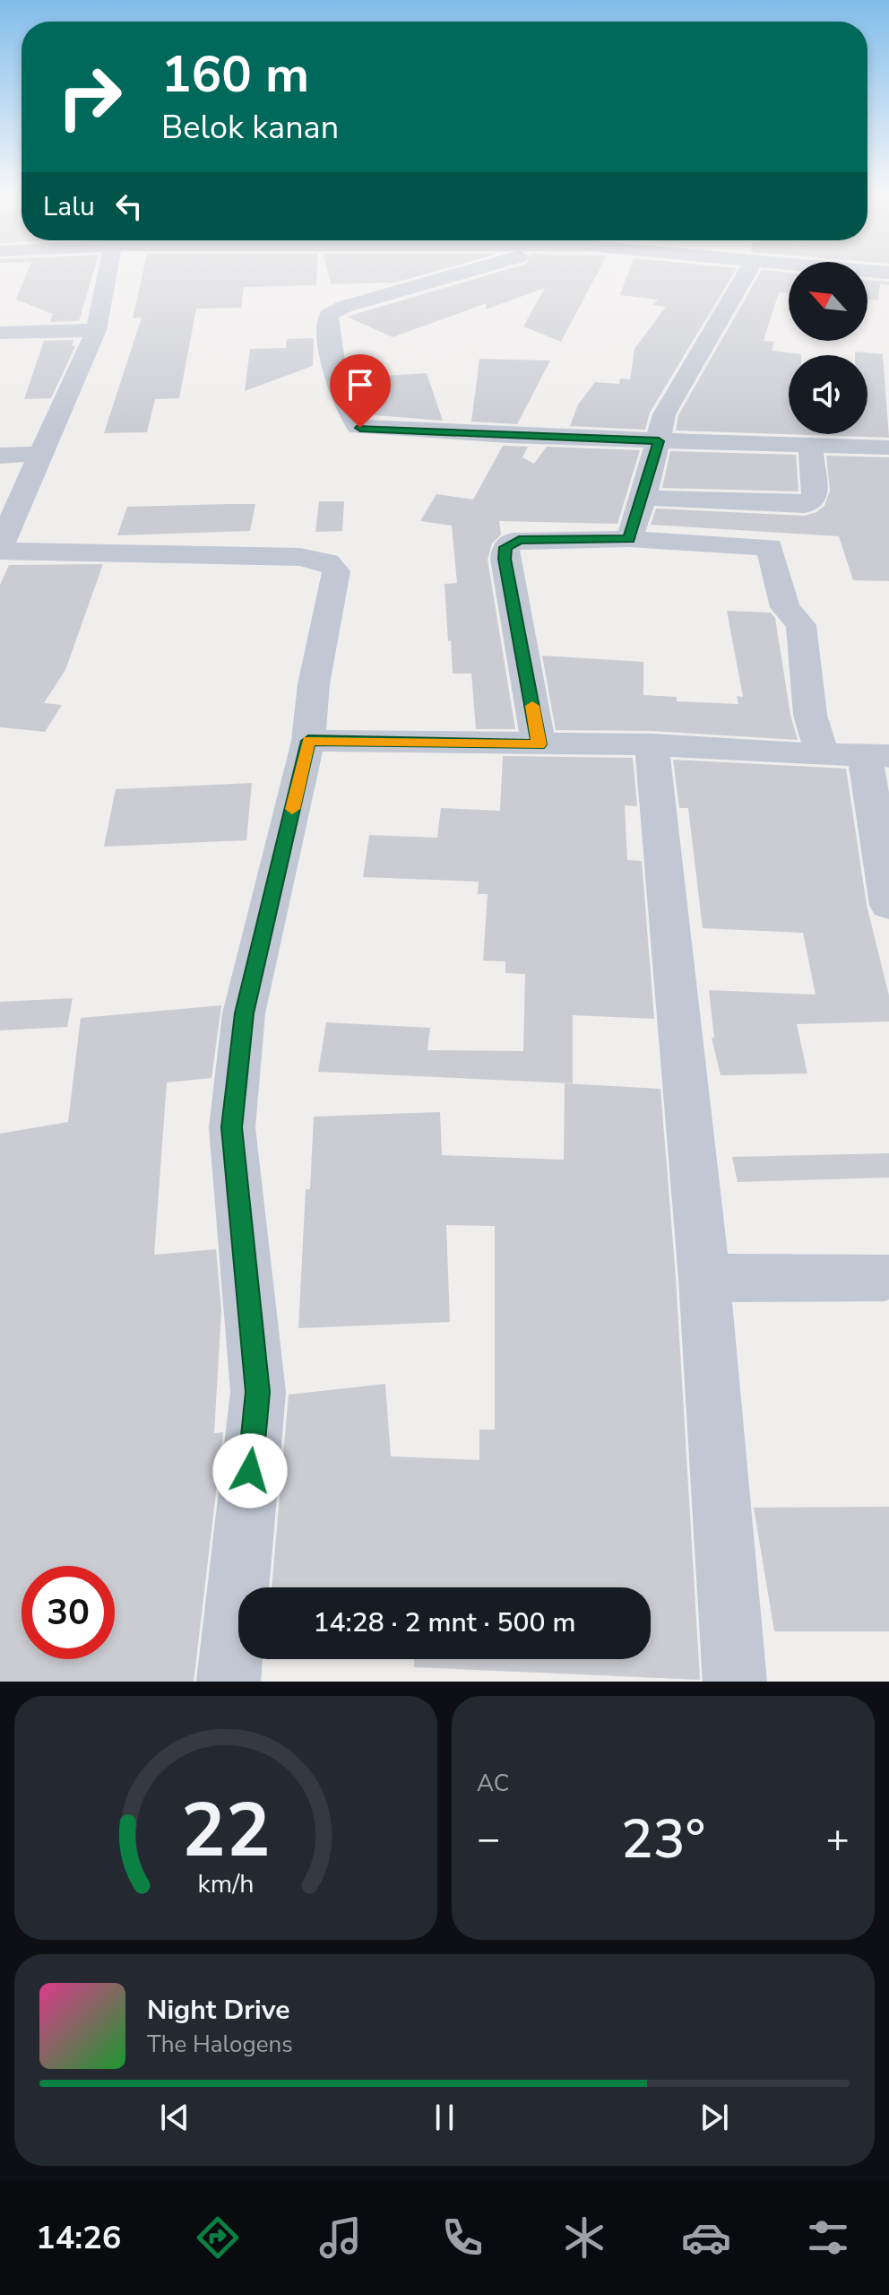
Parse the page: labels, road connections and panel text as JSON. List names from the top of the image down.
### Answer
{
  "north": "top left",
  "page": {
    "turn": ["160 m", "Belok kanan"],
    "then": "Lalu",
    "limit": "30",
    "trip": "14:28 · 2 mnt · 500 m",
    "tile": "AC",
    "heat": ["−", "23°", "+"],
    "song": ["Night Drive", "The Halogens"],
    "tabs": "14:26",
    "gauge": ["22", "km/h"]
  }
}
